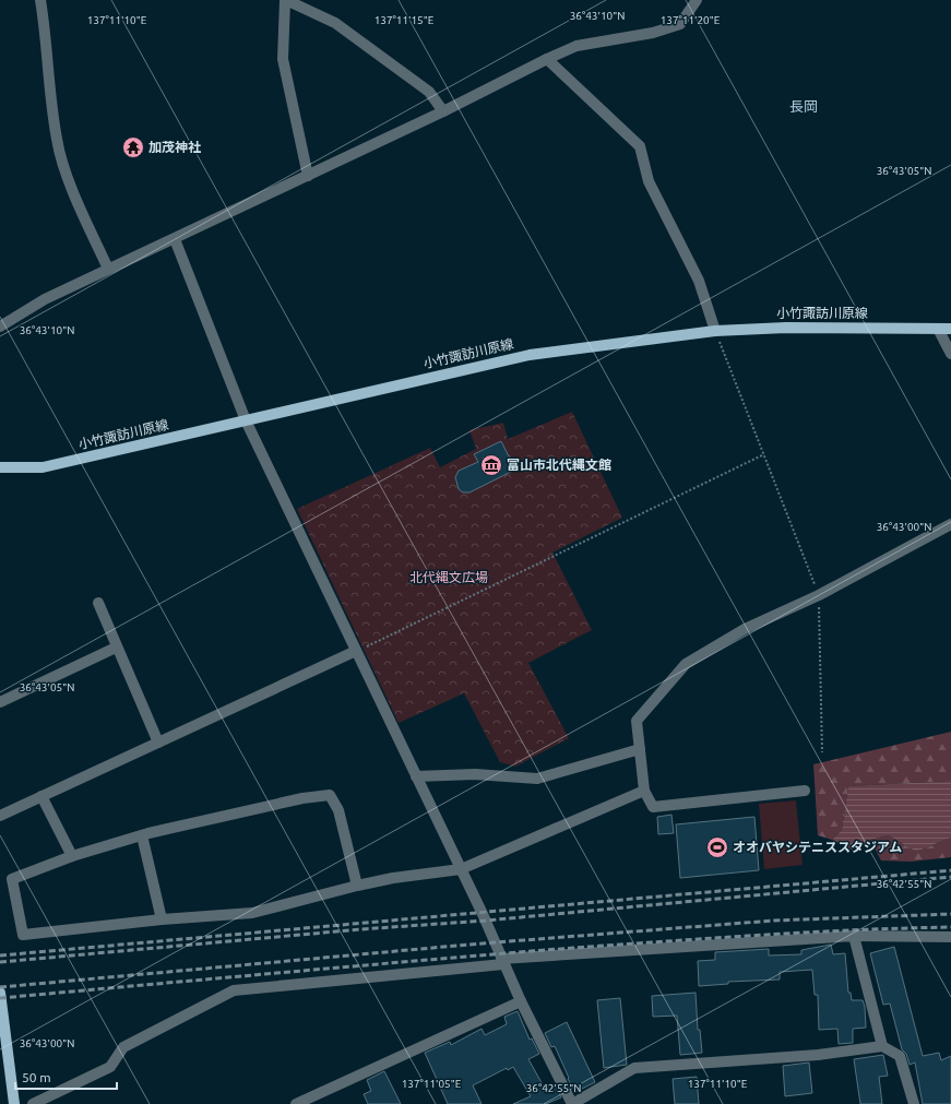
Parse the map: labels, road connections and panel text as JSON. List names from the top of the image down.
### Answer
{
  "streets": {
    "main road": ["小竹諏訪川原線"]
  },
  "districts": ["長岡"],
  "parks": ["北代縄文広場"],
  "places": {
    "temple": ["加茂神社"],
    "museum": ["富山市北代縄文館"],
    "sports": ["オオバヤシテニススタジアム"]
  },
  "scale_bar": "50 m",
  "coordinates": [
    "36°43'10\"N",
    "137°11'10\"E",
    "137°11'15\"E",
    "137°11'20\"E",
    "36°43'05\"N",
    "36°43'00\"N",
    "36°42'55\"N",
    "137°11'05\"E"
  ]
}
